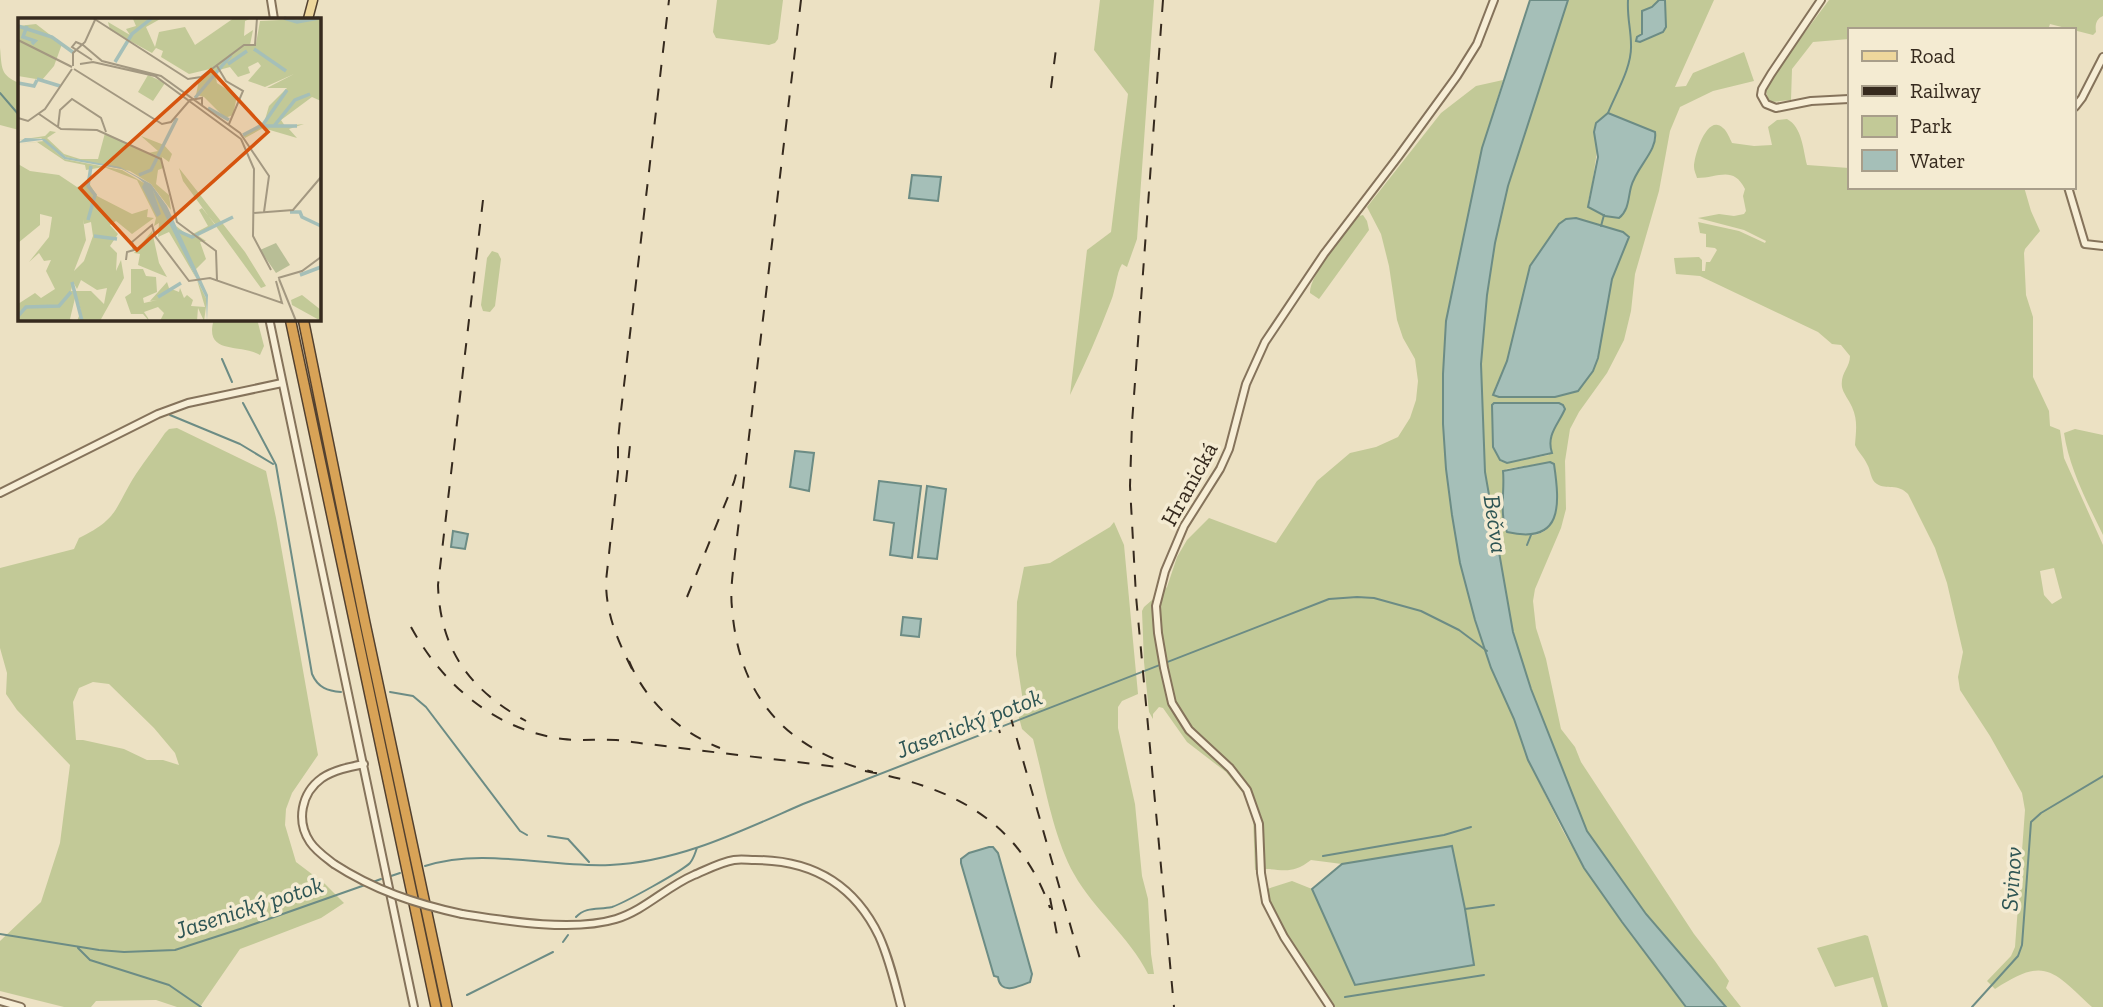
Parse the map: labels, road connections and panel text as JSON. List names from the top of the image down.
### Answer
{
  "streets": {
    "street": ["Hranická"]
  },
  "water": ["Bečva", "Jasenický potok", "Svinov"],
  "legend": [
    "Road",
    "Railway",
    "Park",
    "Water"
  ]
}
